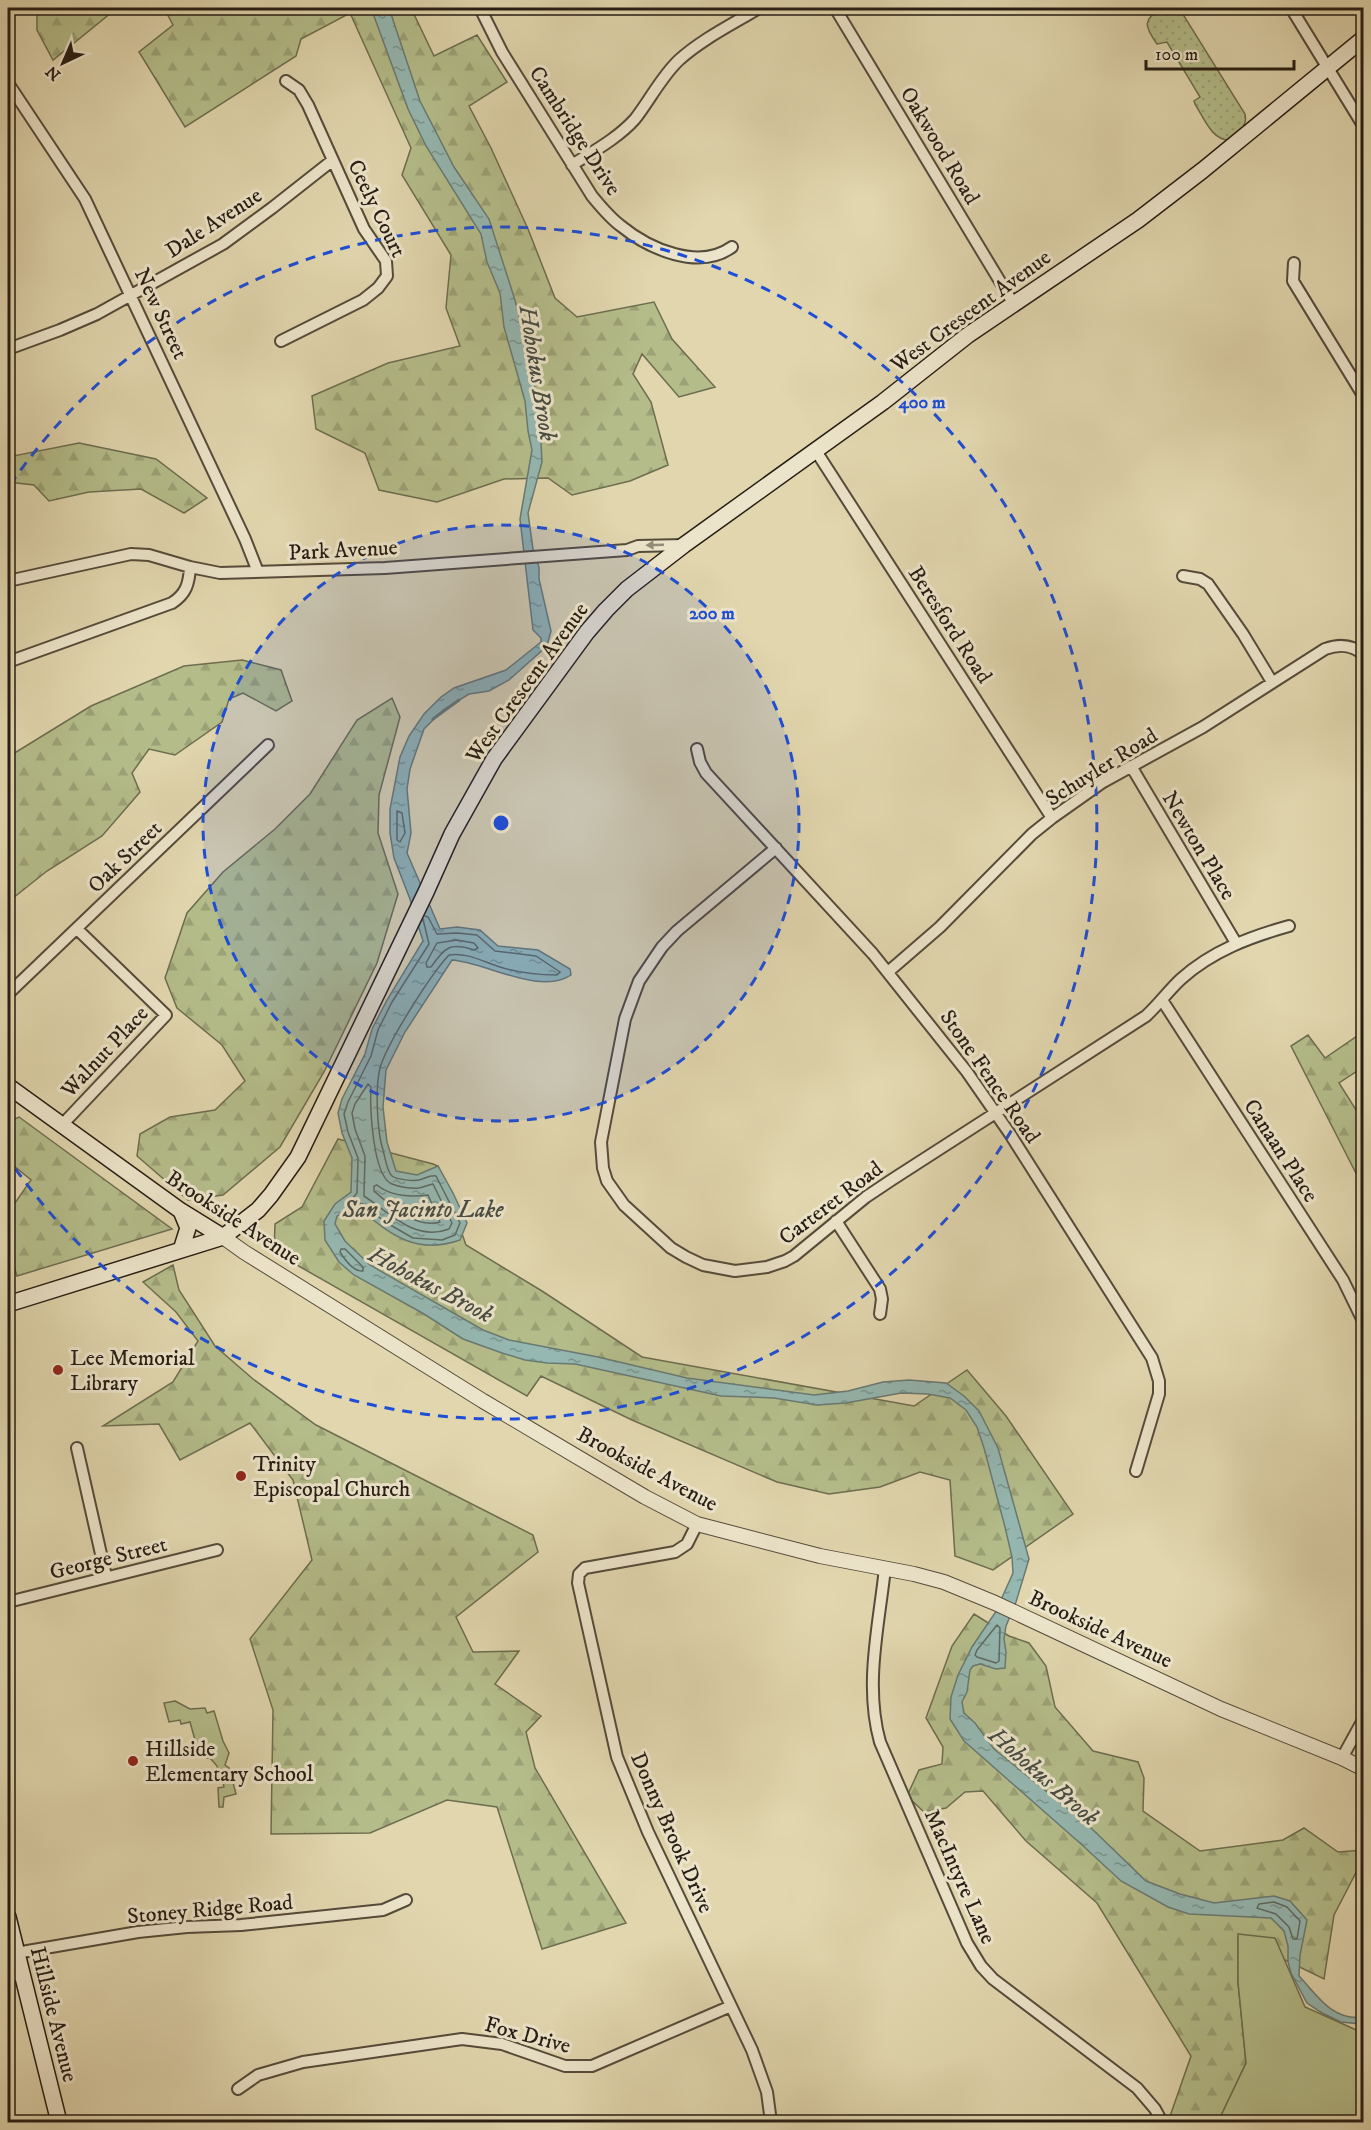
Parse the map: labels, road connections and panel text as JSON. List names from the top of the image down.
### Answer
{
  "streets": {
    "main road": ["West Crescent Avenue", "Brookside Avenue", "Hillside Avenue"],
    "street": [
      "Cambridge Drive",
      "Oakwood Road",
      "Ceely Court",
      "Dale Avenue",
      "New Street",
      "Park Avenue",
      "Beresford Road",
      "Schuyler Road",
      "Newton Place",
      "Oak Street",
      "Walnut Place",
      "Stone Fence Road",
      "Canaan Place",
      "Carteret Road",
      "George Street",
      "Donny Brook Drive",
      "MacIntyre Lane",
      "Stoney Ridge Road",
      "Fox Drive"
    ]
  },
  "crossings": [
    ["Oakwood Road", "West Crescent Avenue"],
    ["Ceely Court", "Dale Avenue"],
    ["Dale Avenue", "New Street"],
    ["West Crescent Avenue", "Park Avenue"],
    ["West Crescent Avenue", "Beresford Road"],
    ["West Crescent Avenue", "Brookside Avenue"],
    ["New Street", "Park Avenue"],
    ["Beresford Road", "Schuyler Road"],
    ["Schuyler Road", "Newton Place"],
    ["Schuyler Road", "Stone Fence Road"],
    ["Newton Place", "Carteret Road"],
    ["Oak Street", "Walnut Place"],
    ["Walnut Place", "Brookside Avenue"],
    ["Stone Fence Road", "Carteret Road"],
    ["Canaan Place", "Carteret Road"],
    ["Brookside Avenue", "Donny Brook Drive"],
    ["Brookside Avenue", "MacIntyre Lane"],
    ["Donny Brook Drive", "Fox Drive"],
    ["Stoney Ridge Road", "Hillside Avenue"]
  ],
  "one_way": ["Park Avenue"],
  "water": ["Hohokus Brook", "San Jacinto Lake"],
  "places": ["Lee Memorial Library", "Trinity Episcopal Church", "Hillside Elementary School"],
  "scale_bar": "100 m",
  "north": "bottom left",
  "rings": ["400 m", "200 m"]
}
